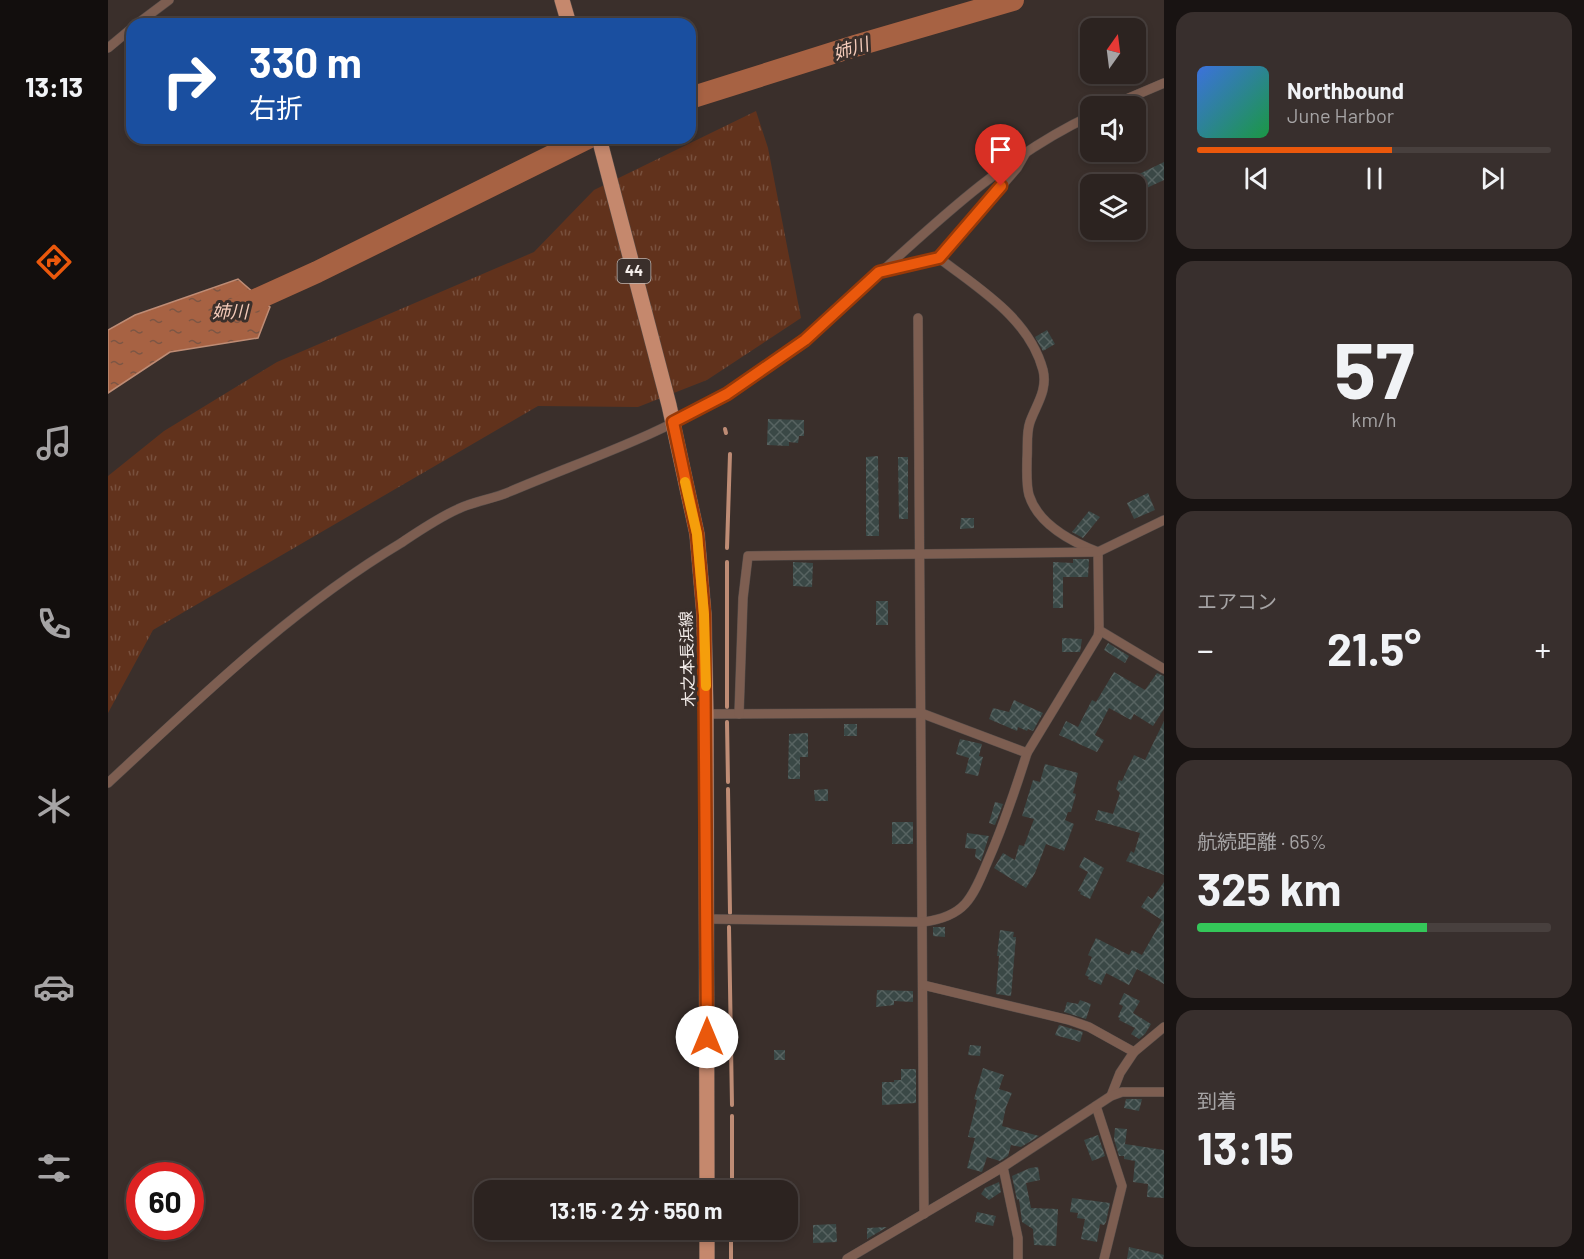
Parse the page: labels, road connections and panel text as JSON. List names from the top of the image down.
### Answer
{
  "streets": {
    "main road": ["44", "木之本長浜線"]
  },
  "water": ["姉川"],
  "north": "top",
  "page": {
    "tabs": "13:13",
    "turn": ["330 m", "右折"],
    "song": ["Northbound", "June Harbor"],
    "tile": [
      ["57", "km/h"],
      "エアコン",
      ["航続距離 · 65%", "325 km"],
      ["到着", "13:15"]
    ],
    "heat": ["−", "21.5°", "+"],
    "limit": "60",
    "trip": "13:15 · 2 分 · 550 m"
  }
}
